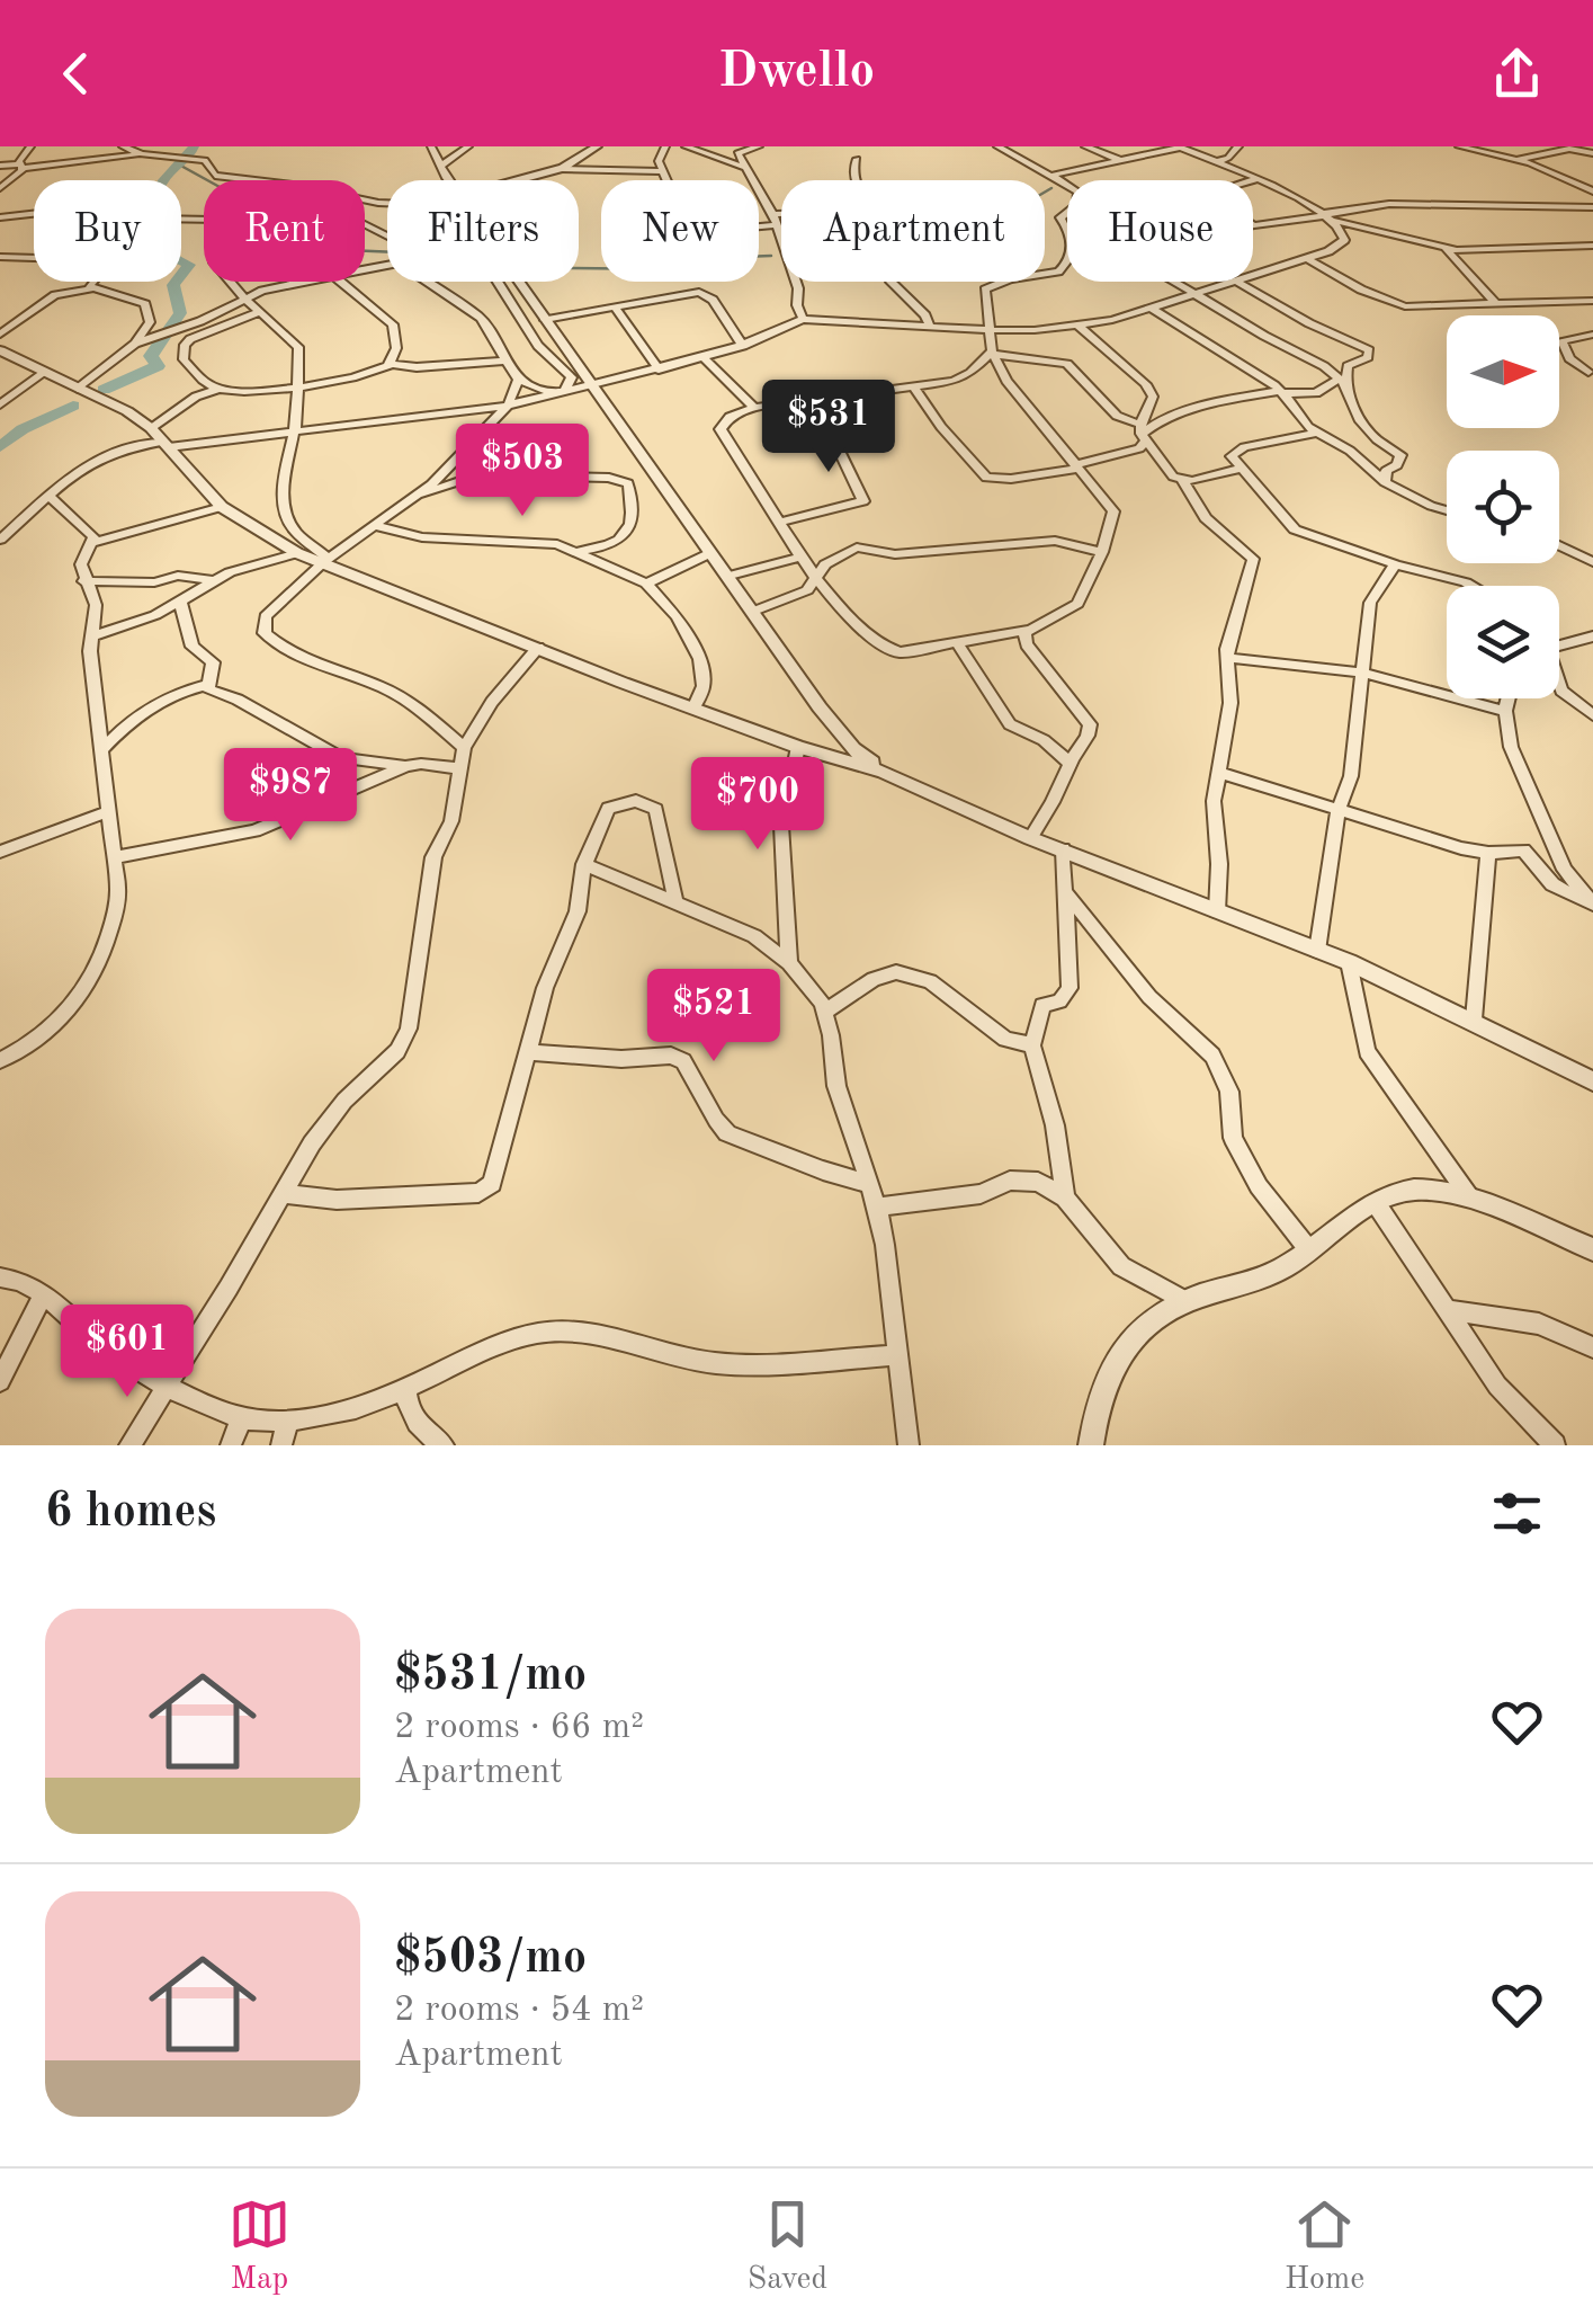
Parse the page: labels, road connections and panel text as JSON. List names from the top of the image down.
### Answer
{
  "north": "right",
  "page": {
    "header": "Dwello",
    "chip": [
      "Buy",
      "Rent",
      "Filters",
      "New",
      "Apartment",
      "House"
    ],
    "price": [
      "$531",
      "$503",
      "$987",
      "$700",
      "$521",
      "$601"
    ],
    "heading": "6 homes",
    "list": [
      {
        "name": "$531/mo",
        "note": "2 rooms · 66 m² · Apartment"
      },
      {
        "name": "$503/mo",
        "note": "2 rooms · 54 m² · Apartment"
      }
    ],
    "tabs": ["Map", "Saved", "Home"]
  }
}
